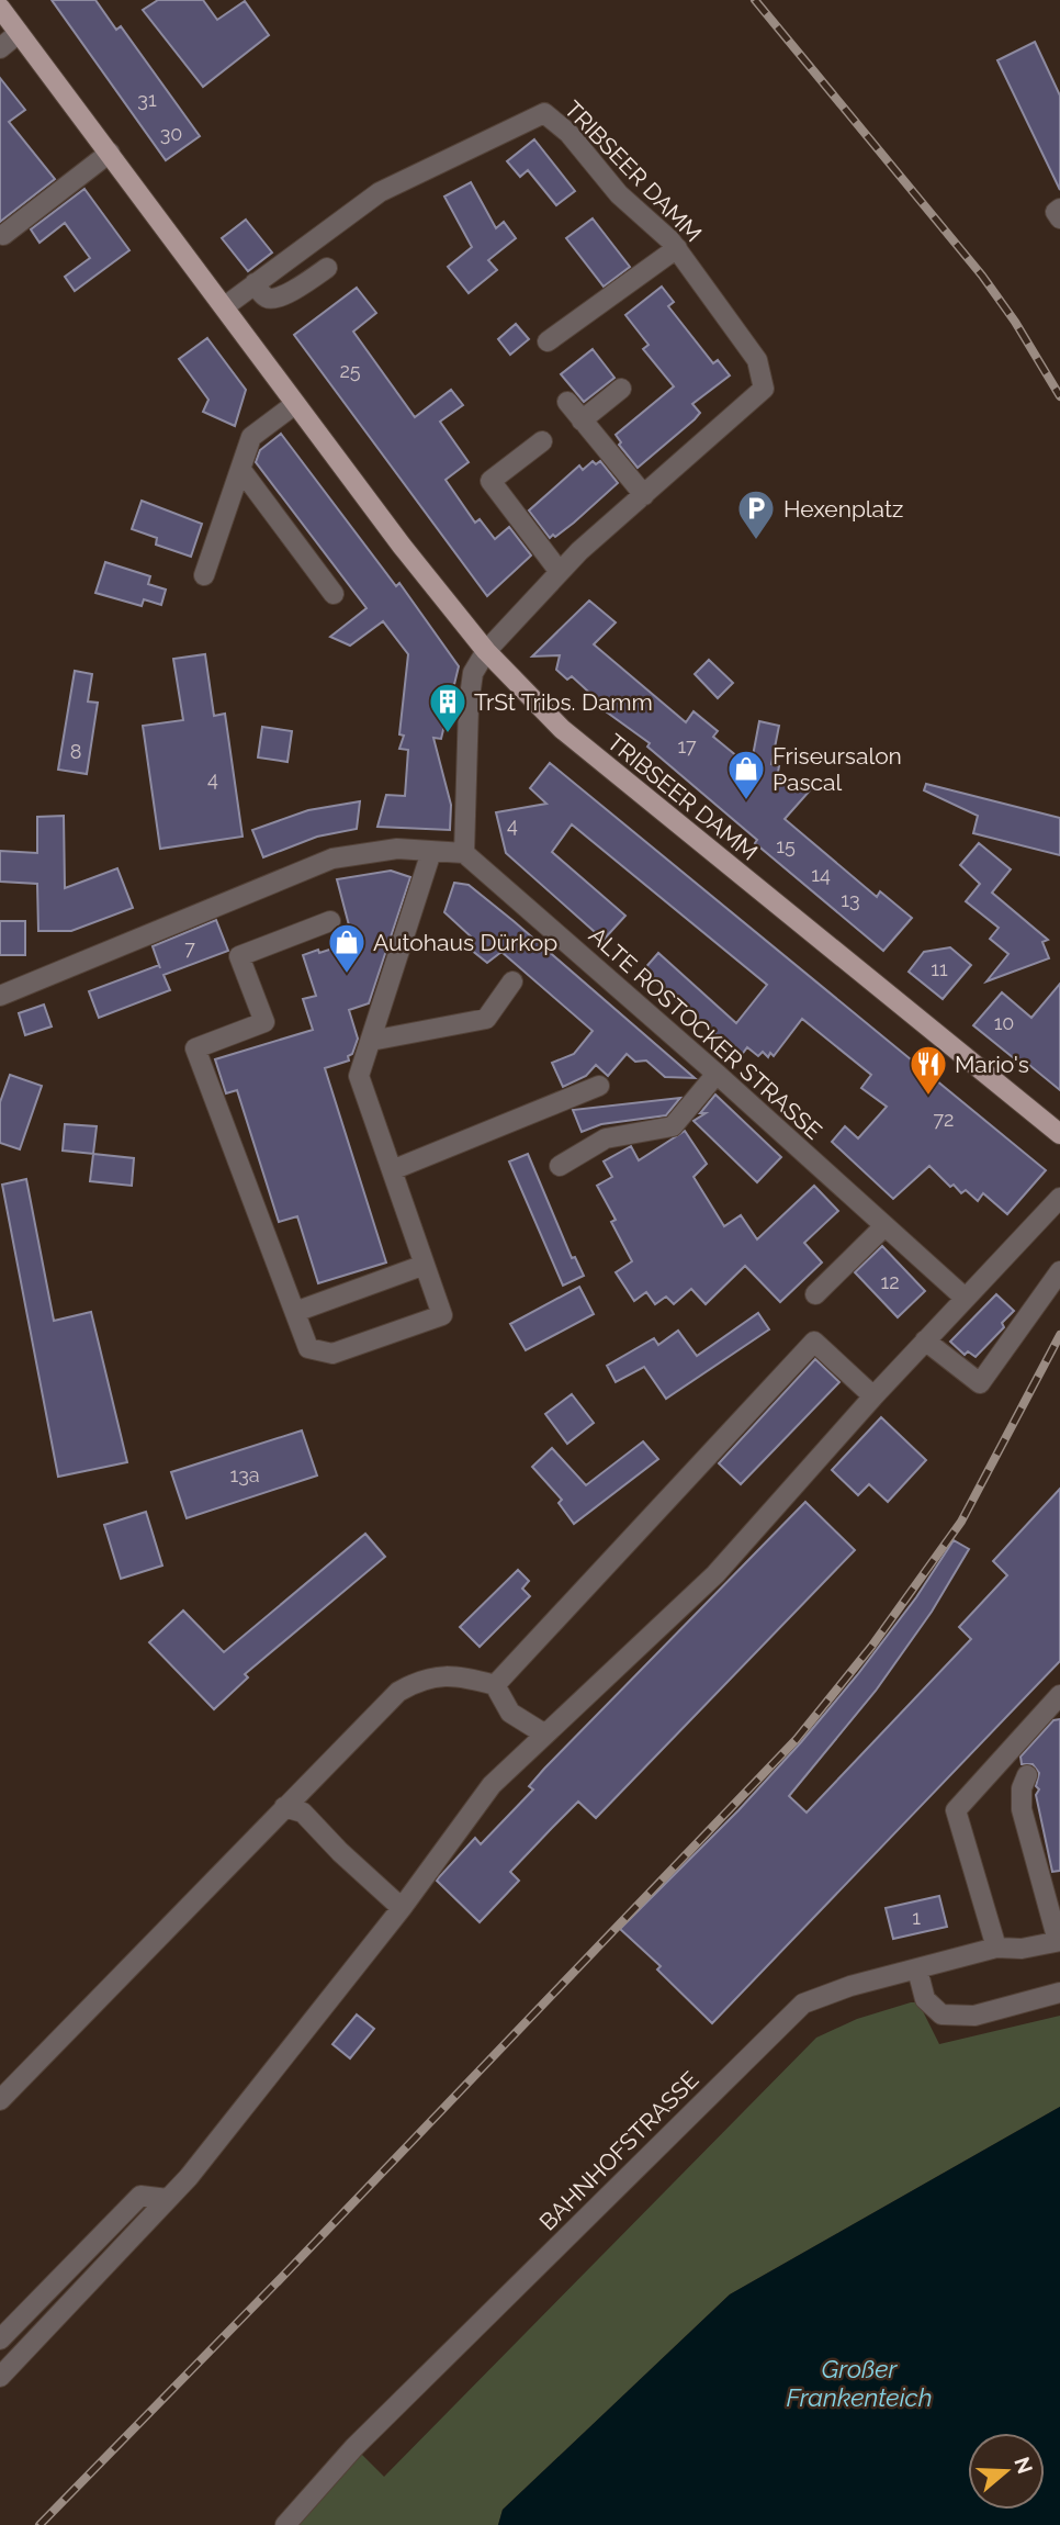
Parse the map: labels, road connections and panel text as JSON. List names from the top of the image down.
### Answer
{
  "streets": {
    "main road": ["TRIBSEER DAMM"],
    "street": ["ALTE ROSTOCKER STRASSE", "BAHNHOFSTRASSE"]
  },
  "water": ["Großer Frankenteich"],
  "places": {
    "parking": ["Hexenplatz"],
    "building": ["TrSt Tribs. Damm"],
    "shop": ["Friseursalon Pascal", "Autohaus Dürkop"],
    "restaurant": ["Mario's"]
  },
  "house_numbers": [
    "31",
    "30",
    "25",
    "17",
    "8",
    "4",
    "4",
    "15",
    "14",
    "13",
    "7",
    "11",
    "10",
    "72",
    "12",
    "13a",
    "1"
  ],
  "north": "right"
}
